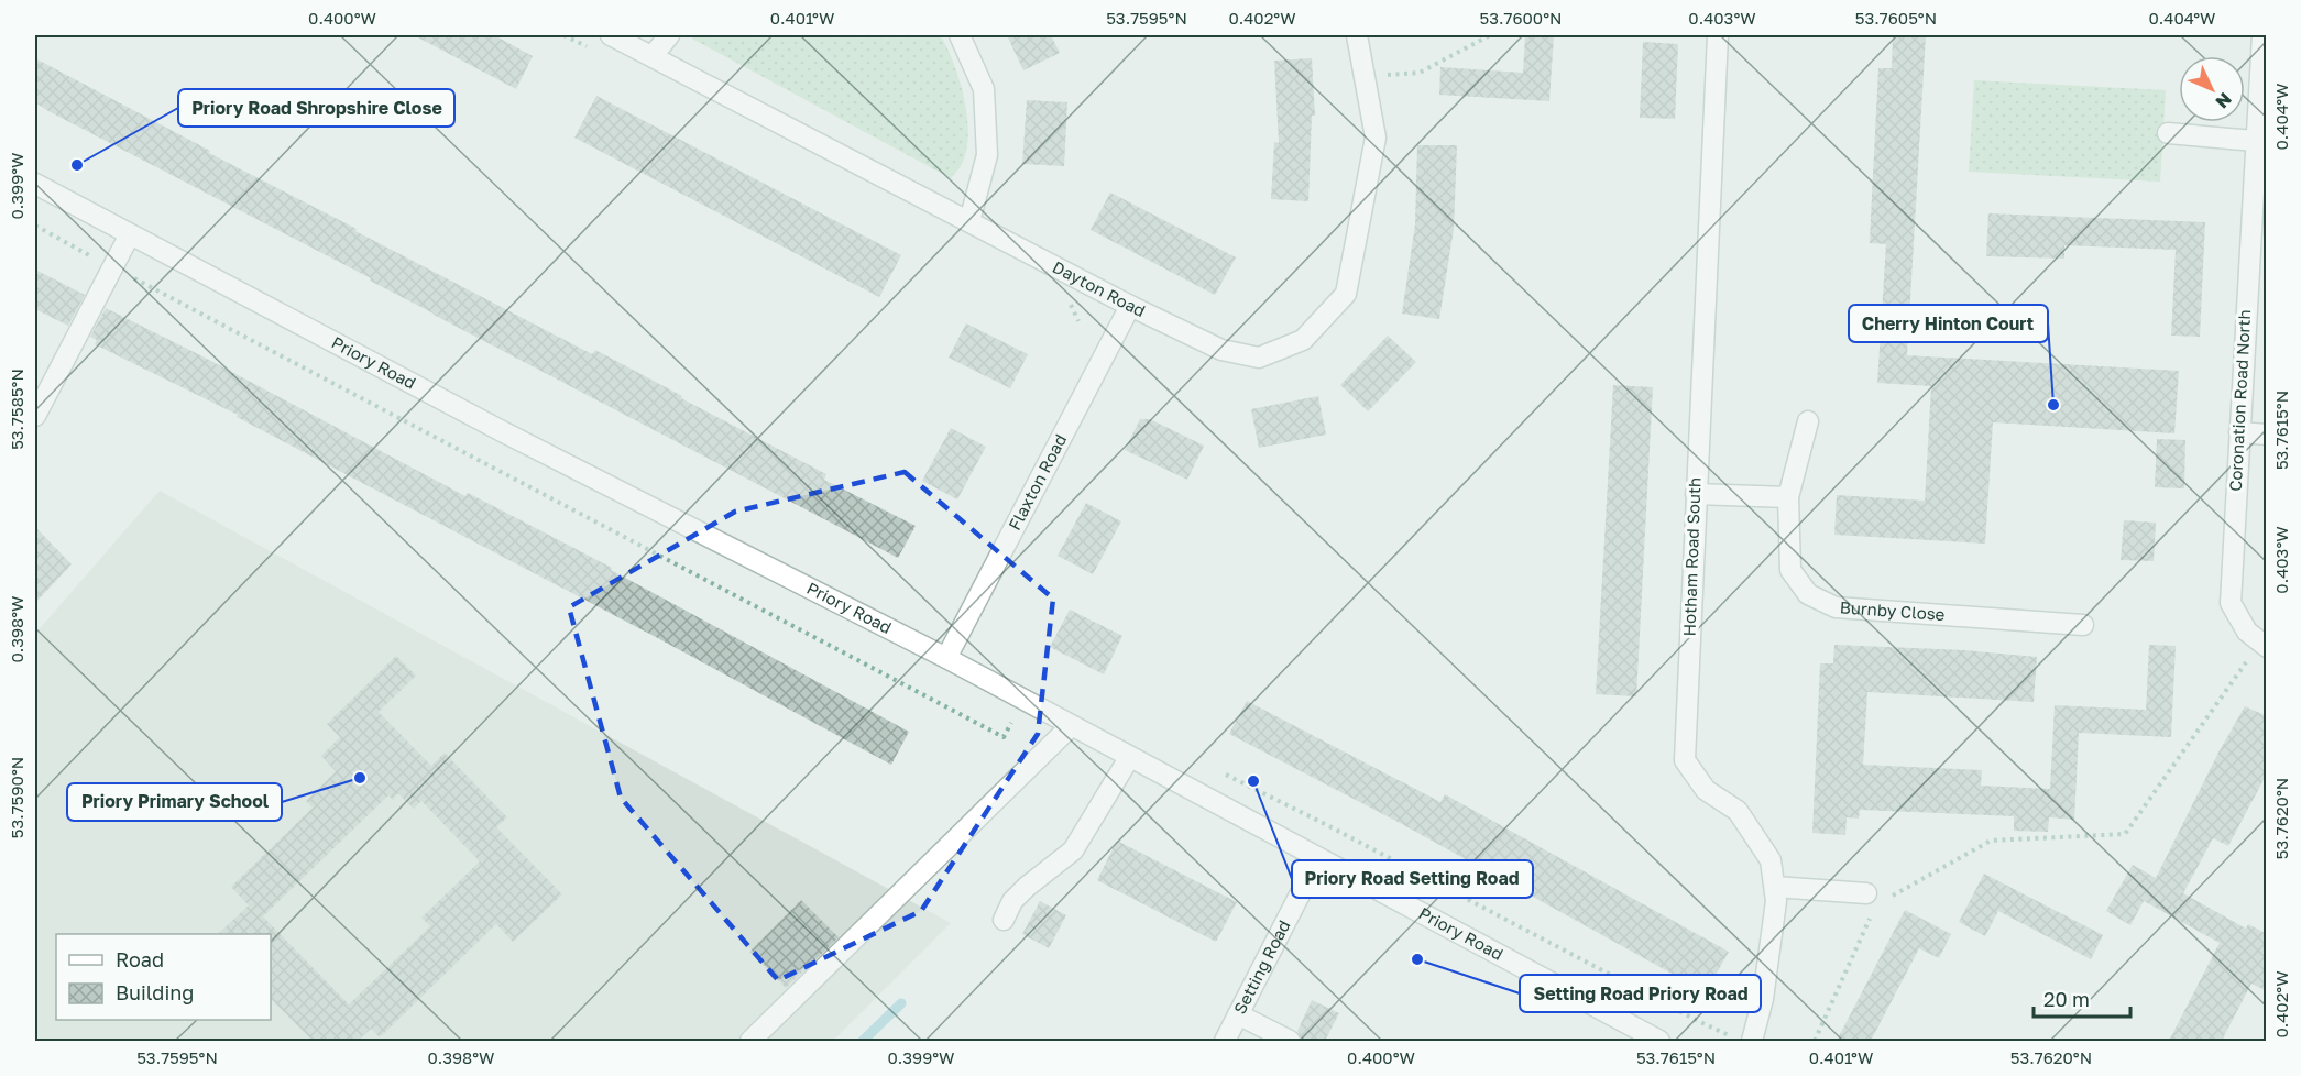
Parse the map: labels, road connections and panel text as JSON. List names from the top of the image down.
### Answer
{
  "streets": {
    "street": [
      "Dayton Road",
      "Priory Road",
      "Coronation Road North",
      "Flaxton Road",
      "Hotham Road South",
      "Burnby Close",
      "Setting Road"
    ]
  },
  "crossings": [
    ["Dayton Road", "Flaxton Road"],
    ["Priory Road", "Flaxton Road"],
    ["Priory Road", "Setting Road"]
  ],
  "places": [
    "Priory Road Shropshire Close",
    "Cherry Hinton Court",
    "Priory Primary School",
    "Priory Road Setting Road",
    "Setting Road Priory Road"
  ],
  "legend": ["Road", "Building"],
  "scale_bar": "20 m",
  "north": "bottom right",
  "coordinates": [
    "0.400°W",
    "0.401°W",
    "53.7595°N",
    "0.402°W",
    "53.7600°N",
    "0.403°W",
    "53.7605°N",
    "0.404°W",
    "0.399°W",
    "53.7585°N",
    "53.7615°N",
    "0.398°W",
    "53.7590°N",
    "53.7620°N"
  ]
}
